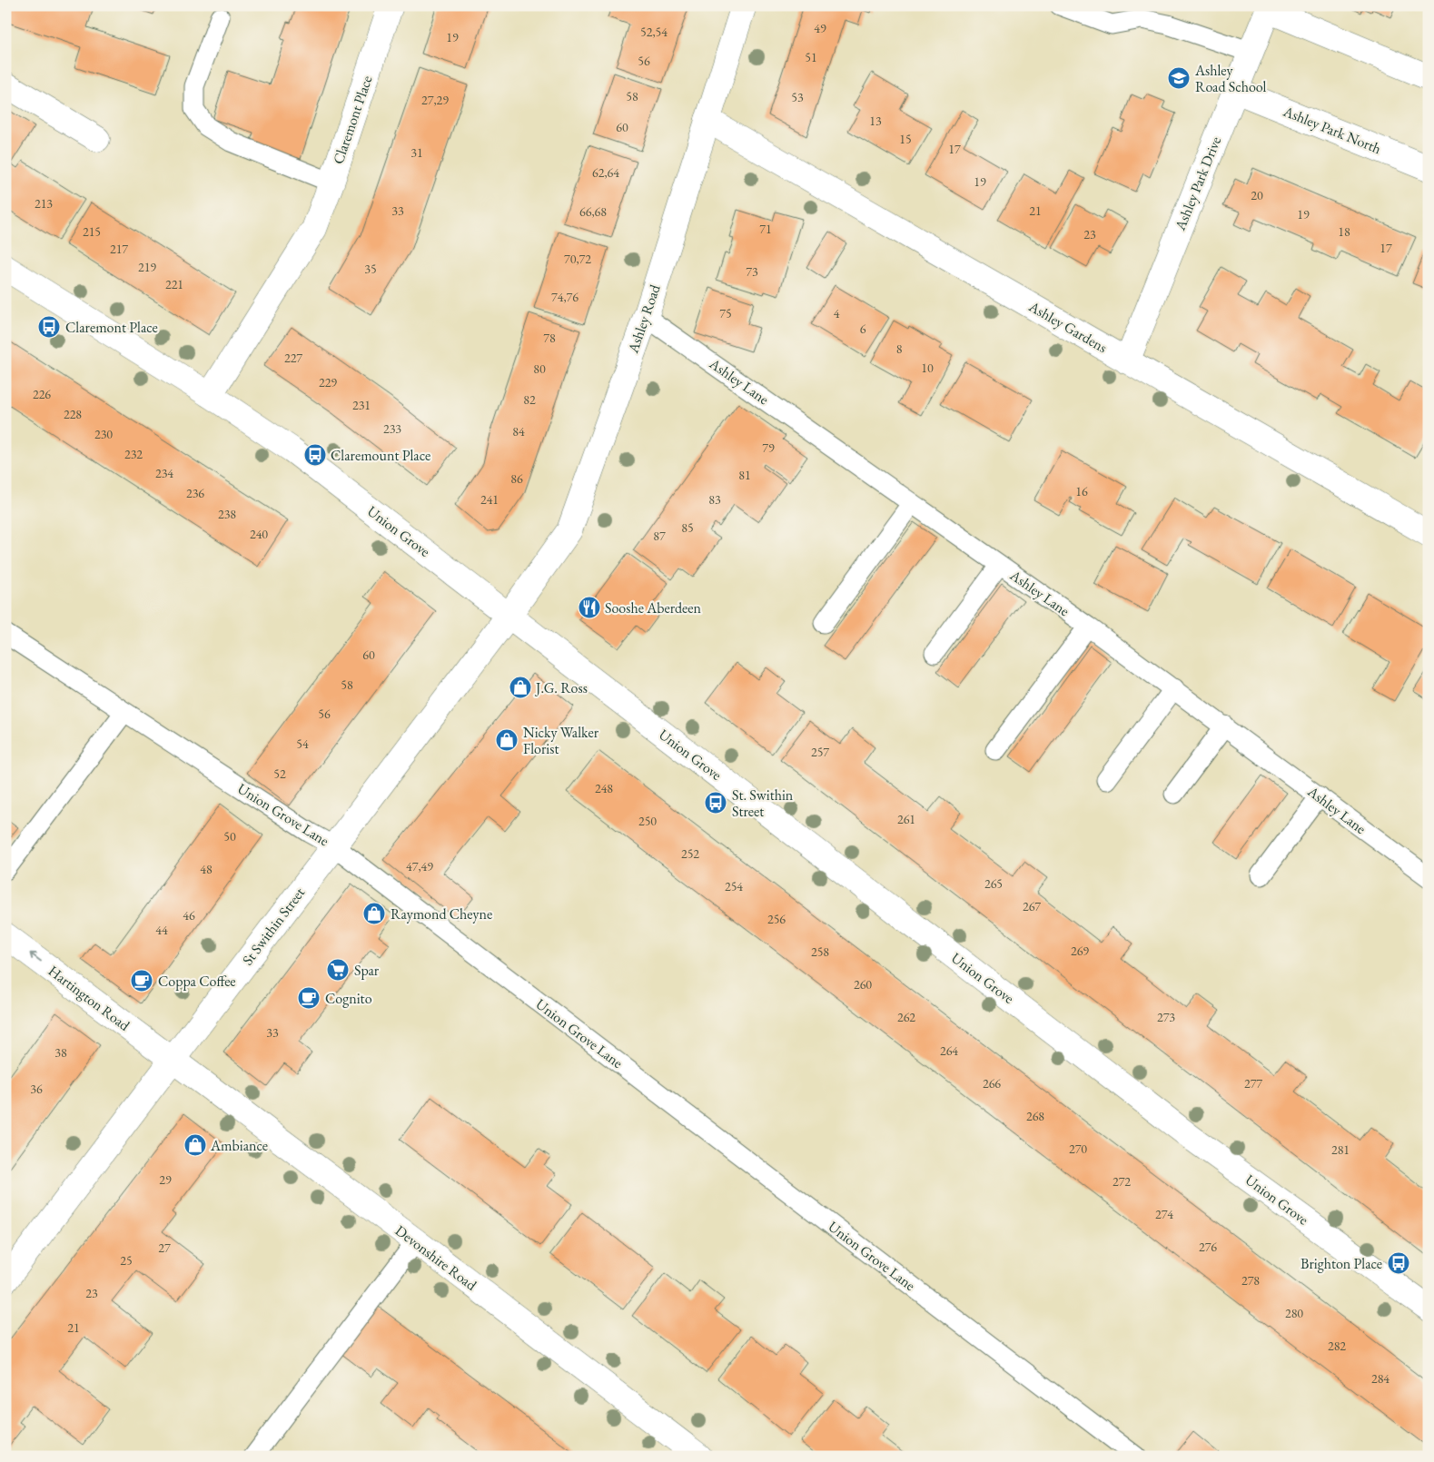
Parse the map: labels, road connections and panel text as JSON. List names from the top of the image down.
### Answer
{
  "streets": {
    "street": [
      "Claremont Place",
      "Ashley Park North",
      "Ashley Park Drive",
      "Ashley Road",
      "Ashley Gardens",
      "Union Grove",
      "St Swithin Street",
      "Hartington Road",
      "Devonshire Road"
    ],
    "lane": ["Ashley Lane", "Union Grove Lane"]
  },
  "crossings": [
    ["Claremont Place", "Union Grove"],
    ["Ashley Park North", "Ashley Park Drive"],
    ["Ashley Park Drive", "Ashley Gardens"],
    ["Ashley Road", "Ashley Gardens"],
    ["Ashley Road", "Ashley Lane"],
    ["Ashley Road", "Union Grove"],
    ["Ashley Road", "St Swithin Street"],
    ["Union Grove", "St Swithin Street"],
    ["Union Grove Lane", "St Swithin Street"],
    ["St Swithin Street", "Hartington Road"],
    ["St Swithin Street", "Devonshire Road"],
    ["Hartington Road", "Devonshire Road"]
  ],
  "one_way": ["Hartington Road"],
  "places": {
    "school or university": ["Ashley Road School"],
    "bus stop": [
      "Claremont Place",
      "Claremount Place",
      "St. Swithin Street",
      "Brighton Place"
    ],
    "restaurant": ["Sooshe Aberdeen"],
    "shop": [
      "J.G. Ross",
      "Nicky Walker Florist",
      "Raymond Cheyne",
      "Ambiance"
    ],
    "supermarket": ["Spar"],
    "cafe": ["Coppa Coffee", "Cognito"]
  },
  "house_numbers": [
    "49",
    "52,54",
    "19",
    "51",
    "56",
    "58",
    "53",
    "27,29",
    "13",
    "60",
    "15",
    "17",
    "31",
    "62,64",
    "19",
    "20",
    "213",
    "33",
    "21",
    "66,68",
    "19",
    "71",
    "215",
    "18",
    "23",
    "17",
    "217",
    "70,72",
    "219",
    "35",
    "73",
    "221",
    "74,76",
    "75",
    "4",
    "6",
    "78",
    "8",
    "227",
    "10",
    "80",
    "229",
    "226",
    "82",
    "231",
    "228",
    "233",
    "84",
    "230",
    "79",
    "232",
    "234",
    "81",
    "86",
    "16",
    "236",
    "241",
    "83",
    "238",
    "85",
    "240",
    "87",
    "60",
    "58",
    "56",
    "54",
    "257",
    "52",
    "248",
    "261",
    "250",
    "50",
    "252",
    "47,49",
    "48",
    "265",
    "254",
    "267",
    "46",
    "256",
    "44",
    "269",
    "258",
    "260",
    "262",
    "273",
    "33",
    "264",
    "38",
    "266",
    "277",
    "36",
    "268",
    "270",
    "281",
    "29",
    "272",
    "274",
    "276",
    "27",
    "25",
    "278",
    "23",
    "280",
    "21",
    "282",
    "284"
  ]
}
